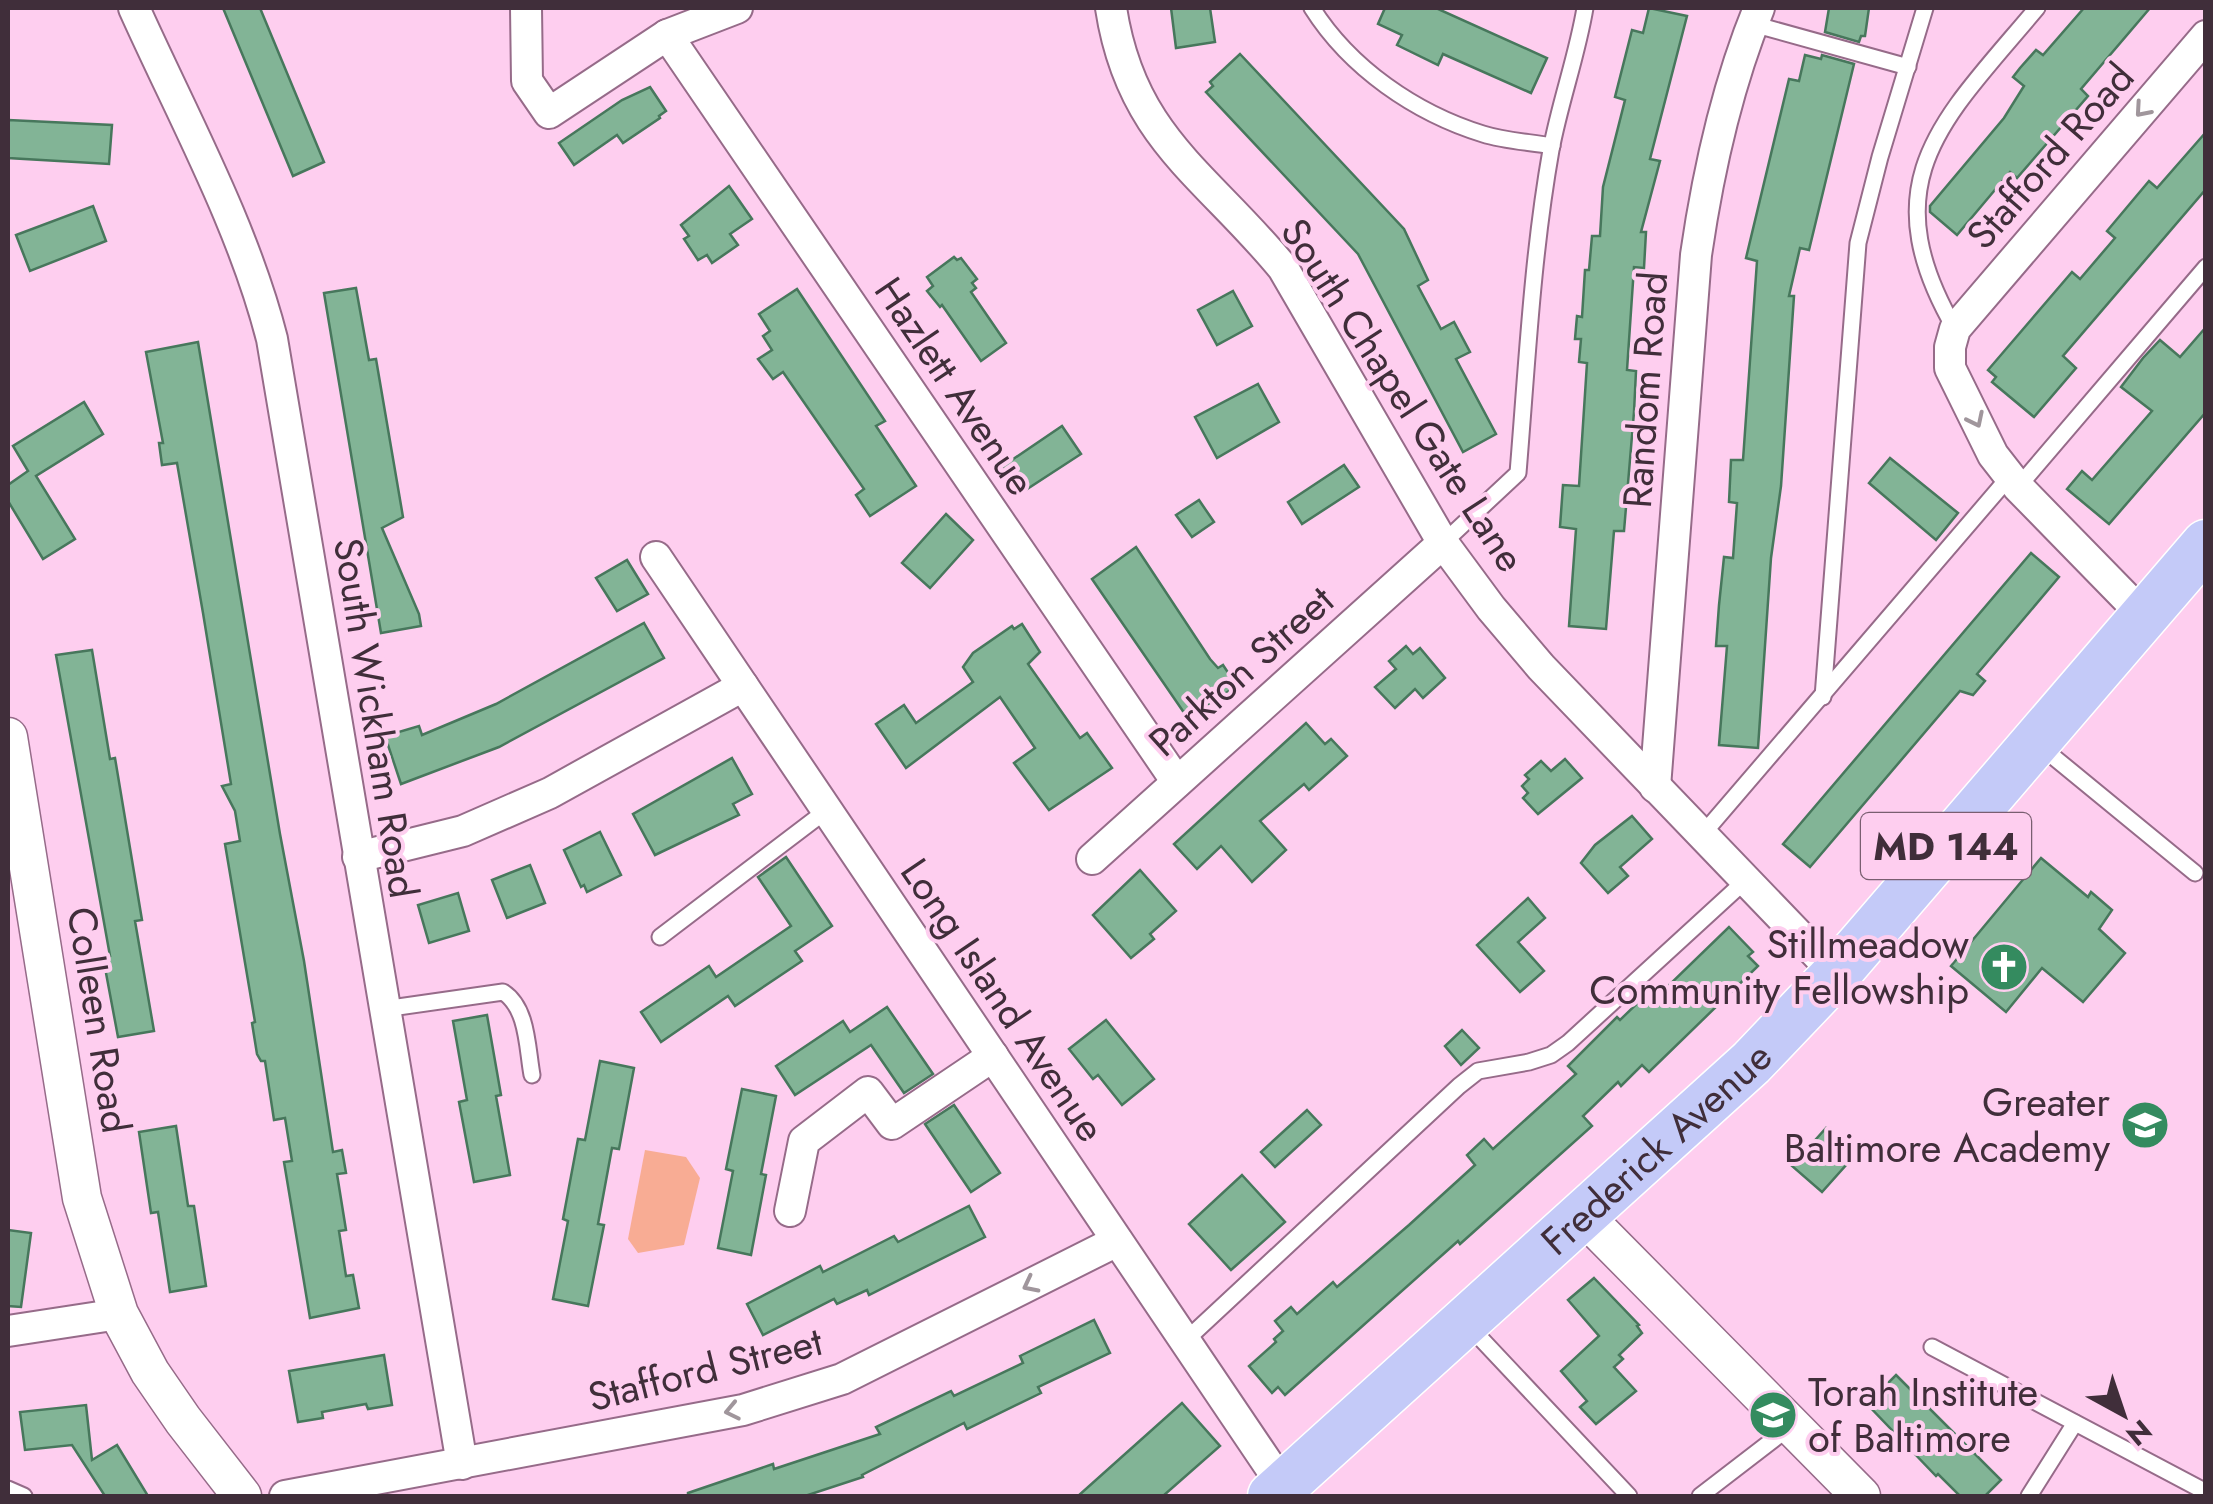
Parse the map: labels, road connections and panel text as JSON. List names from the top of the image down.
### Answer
{
  "streets": {
    "main road": ["MD 144", "Frederick Avenue"],
    "street": [
      "Stafford Road",
      "Hazlett Avenue",
      "Random Road",
      "South Chapel Gate Lane",
      "Parkton Street",
      "South Wickham Road",
      "Long Island Avenue",
      "Colleen Road",
      "Stafford Street"
    ]
  },
  "crossings": [
    ["Hazlett Avenue", "Parkton Street"],
    ["Random Road", "South Chapel Gate Lane"],
    ["South Chapel Gate Lane", "Parkton Street"],
    ["South Chapel Gate Lane", "Frederick Avenue"],
    ["South Wickham Road", "Stafford Street"],
    ["Long Island Avenue", "Frederick Avenue"],
    ["Long Island Avenue", "Stafford Street"]
  ],
  "one_way": ["Stafford Road", "Stafford Street"],
  "places": {
    "church": ["Stillmeadow Community Fellowship"],
    "school or university": ["Greater Baltimore Academy", "Torah Institute of Baltimore"]
  },
  "north": "bottom right"
}
